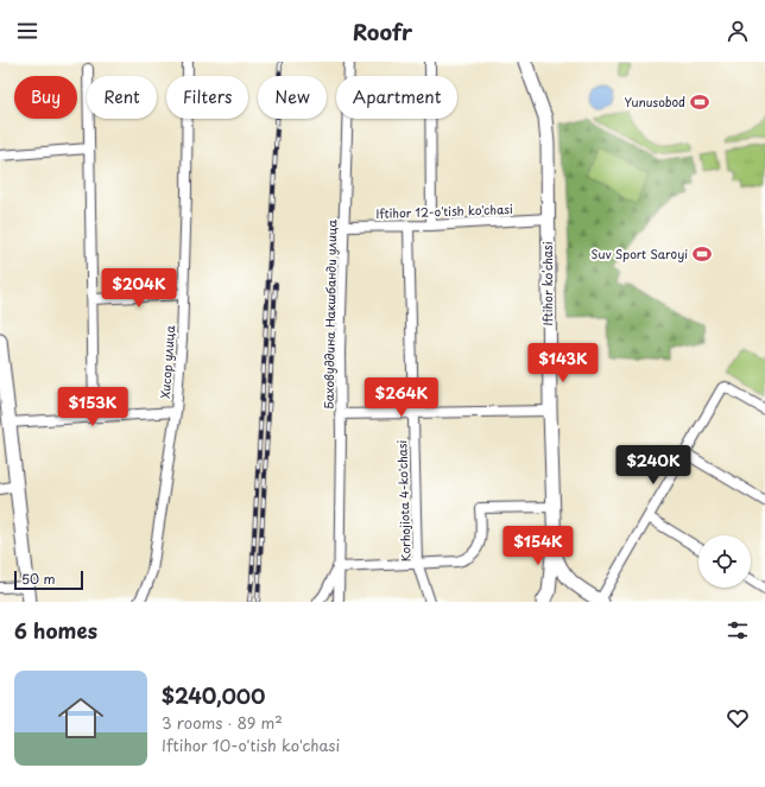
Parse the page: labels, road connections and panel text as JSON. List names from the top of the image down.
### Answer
{
  "streets": {
    "main road": ["Iftihor ko'chasi"],
    "street": [
      "Iftihor 12-o'tish ko'chasi",
      "Баховуддина Накшбанди улица",
      "Хисор улица",
      "Korhojiota 4-ko'chasi"
    ]
  },
  "crossings": [
    ["Iftihor 12-o'tish ko'chasi", "Iftihor ko'chasi"],
    ["Iftihor 12-o'tish ko'chasi", "Баховуддина Накшбанди улица"],
    ["Iftihor 12-o'tish ko'chasi", "Korhojiota 4-ko'chasi"]
  ],
  "places": {
    "sports": ["Yunusobod", "Suv Sport Saroyi"]
  },
  "scale_bar": "50 m",
  "page": {
    "header": "Roofr",
    "chip": [
      "Buy",
      "Rent",
      "Filters",
      "New",
      "Apartment"
    ],
    "price": [
      "$204K",
      "$143K",
      "$264K",
      "$153K",
      "$240K",
      "$154K"
    ],
    "scale": "50 m",
    "heading": "6 homes",
    "list": [
      {
        "name": "$240,000",
        "note": "3 rooms · 89 m² · Iftihor 10-o'tish ko'chasi"
      }
    ]
  }
}
